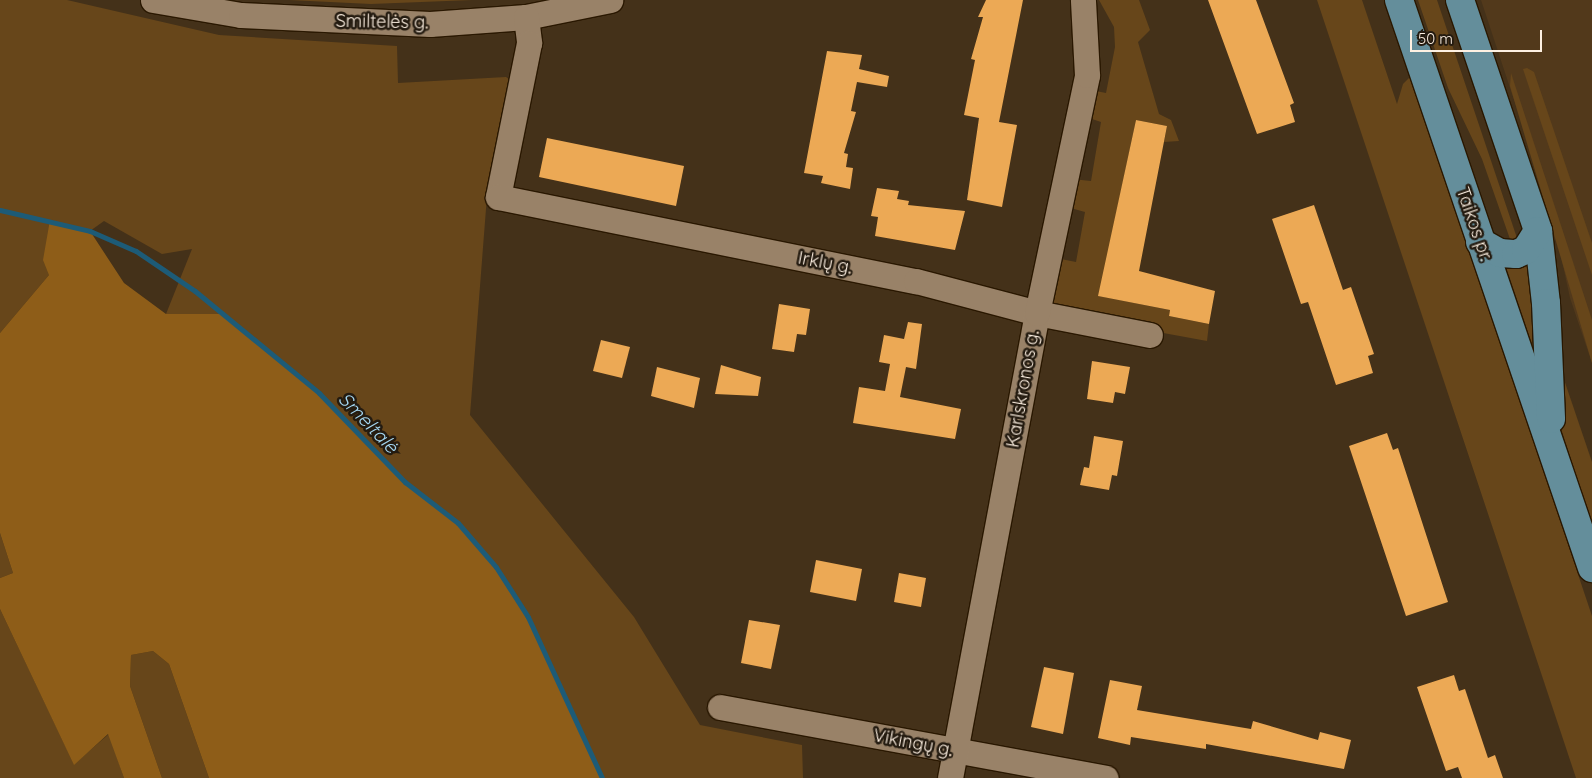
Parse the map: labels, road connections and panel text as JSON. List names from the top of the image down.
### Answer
{
  "streets": {
    "main road": ["Taikos pr."],
    "street": [
      "Smiltelės g.",
      "Irklų g.",
      "Karlskronos g.",
      "Vikingų g."
    ]
  },
  "crossings": [
    ["Smiltelės g.", "Irklų g."],
    ["Irklų g.", "Karlskronos g."],
    ["Karlskronos g.", "Vikingų g."]
  ],
  "water": ["Smeltalė"],
  "scale_bar": "50 m"
}
